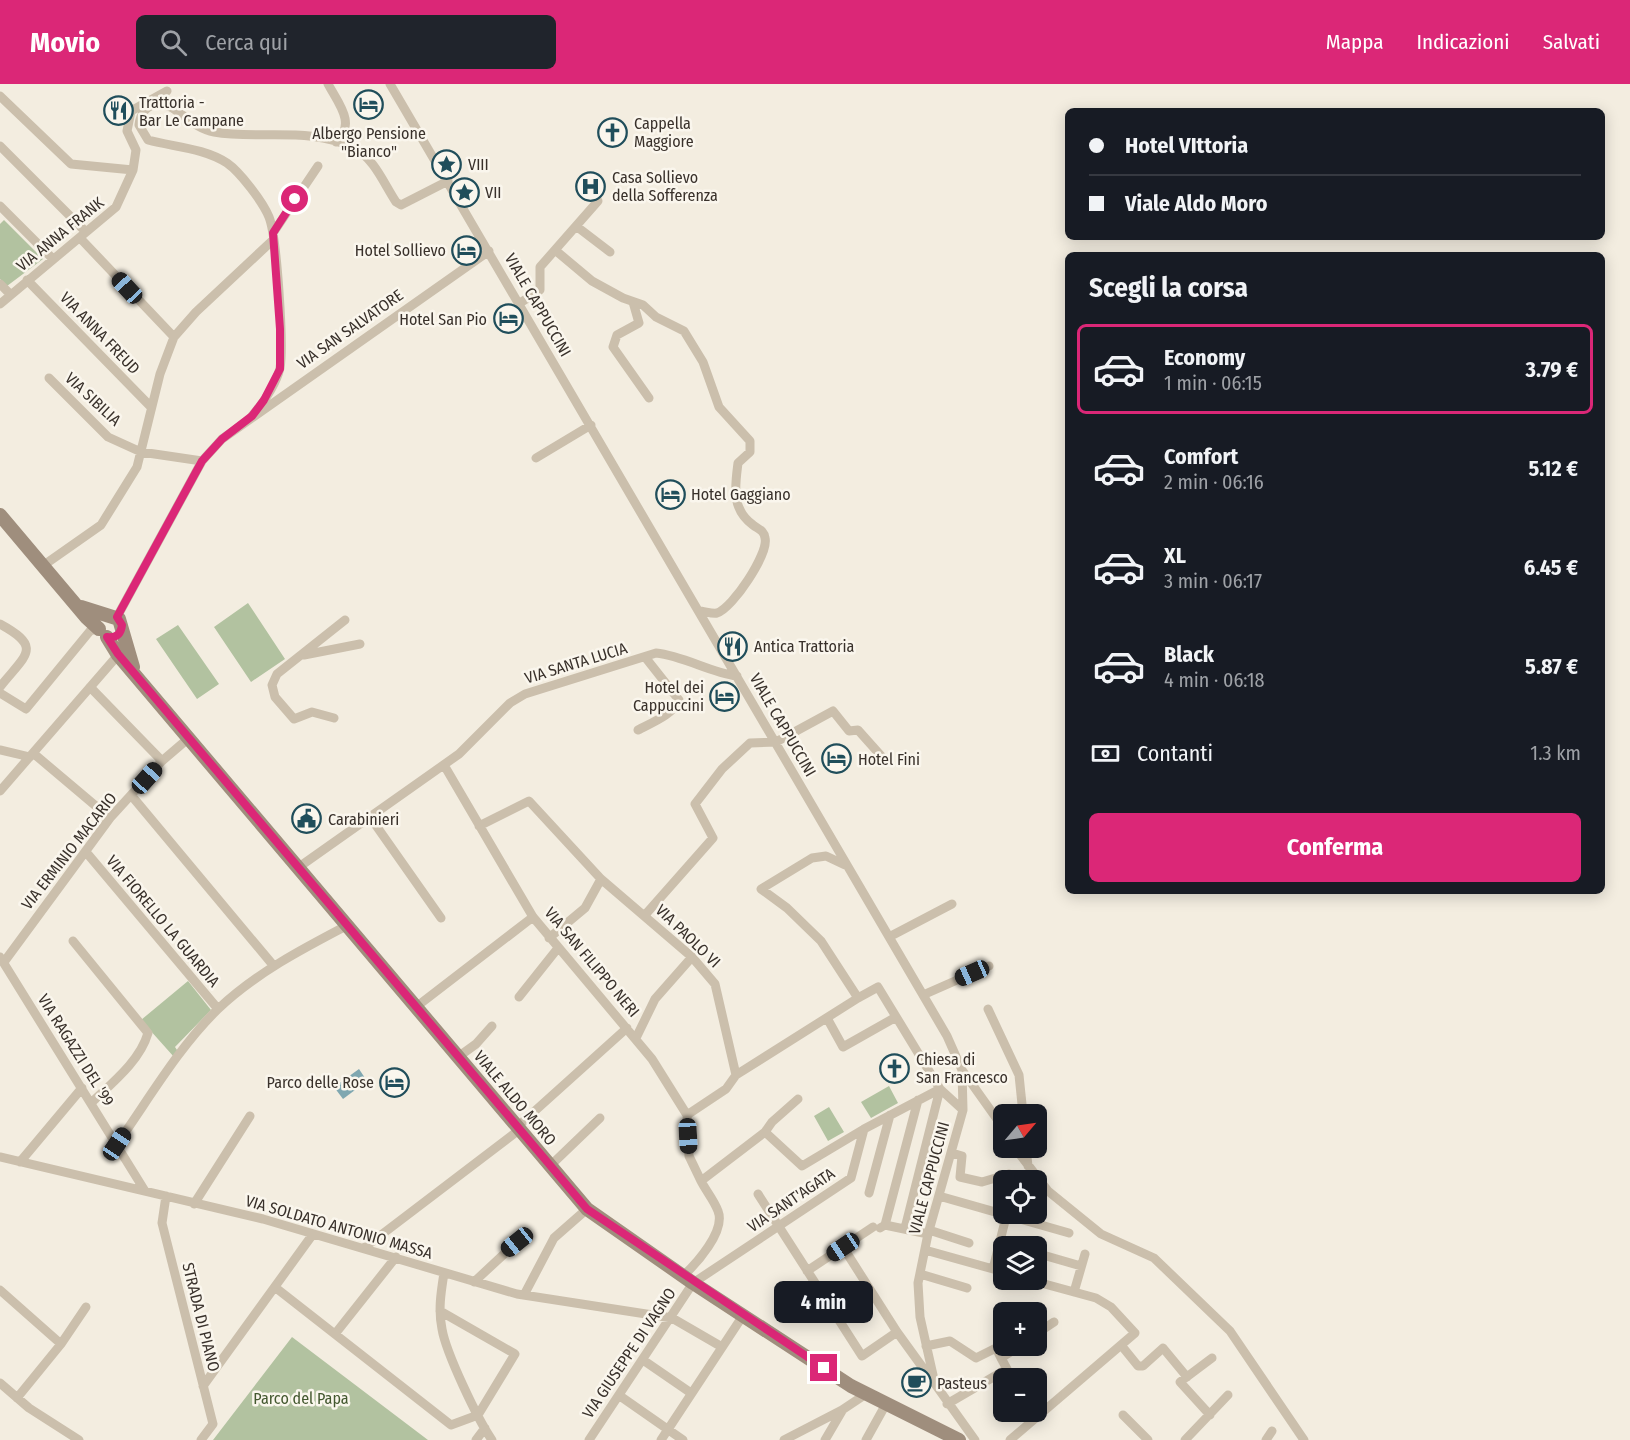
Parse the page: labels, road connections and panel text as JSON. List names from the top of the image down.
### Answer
{
  "streets": {
    "main road": ["VIALE ALDO MORO"],
    "street": [
      "VIA ANNA FRANK",
      "VIALE CAPPUCCINI",
      "VIA SAN SALVATORE",
      "VIA ANNA FREUD",
      "VIA SIBILIA",
      "VIA SANTA LUCIA",
      "VIA ERMINIO MACARIO",
      "VIA FIORELLO LA GUARDIA",
      "VIA PAOLO VI",
      "VIA SAN FILIPPO NERI",
      "VIA RAGAZZI DEL '99",
      "VIA SANT'AGATA",
      "VIA SOLDATO ANTONIO MASSA",
      "STRADA DI PIANO",
      "VIA GIUSEPPE DI VAGNO"
    ]
  },
  "crossings": [
    ["VIA ANNA FRANK", "VIA ANNA FREUD"],
    ["VIALE CAPPUCCINI", "VIA SAN SALVATORE"],
    ["VIALE CAPPUCCINI", "VIA SANTA LUCIA"],
    ["VIA SAN SALVATORE", "VIA SIBILIA"],
    ["VIA SAN SALVATORE", "VIALE ALDO MORO"],
    ["VIA SANTA LUCIA", "VIA SAN FILIPPO NERI"],
    ["VIA SANTA LUCIA", "VIALE ALDO MORO"],
    ["VIA ERMINIO MACARIO", "VIA FIORELLO LA GUARDIA"],
    ["VIA ERMINIO MACARIO", "VIA RAGAZZI DEL '99"],
    ["VIA ERMINIO MACARIO", "VIALE ALDO MORO"],
    ["VIA PAOLO VI", "VIA SAN FILIPPO NERI"],
    ["VIA SAN FILIPPO NERI", "VIALE ALDO MORO"],
    ["VIA SAN FILIPPO NERI", "VIA SANT'AGATA"],
    ["VIA SAN FILIPPO NERI", "VIA GIUSEPPE DI VAGNO"],
    ["VIA RAGAZZI DEL '99", "VIA SOLDATO ANTONIO MASSA"],
    ["VIALE ALDO MORO", "VIA SANT'AGATA"],
    ["VIALE ALDO MORO", "VIA GIUSEPPE DI VAGNO"],
    ["VIA SANT'AGATA", "VIA GIUSEPPE DI VAGNO"],
    ["VIA SOLDATO ANTONIO MASSA", "STRADA DI PIANO"],
    ["VIA SOLDATO ANTONIO MASSA", "VIA GIUSEPPE DI VAGNO"]
  ],
  "parks": ["Parco del Papa"],
  "places": {
    "hotel": [
      "Albergo Pensione \"Bianco\"",
      "Hotel Sollievo",
      "Hotel San Pio",
      "Hotel Gaggiano",
      "Hotel dei Cappuccini",
      "Hotel Fini",
      "Parco delle Rose"
    ],
    "restaurant": ["Trattoria - Bar Le Campane", "Antica Trattoria"],
    "church": ["Cappella Maggiore", "Chiesa di San Francesco"],
    "place": ["VIII", "VII"],
    "hospital": ["Casa Sollievo della Sofferenza"],
    "public building": ["Carabinieri"],
    "cafe": ["Pasteus"]
  },
  "north": "top right",
  "page": {
    "header": "Movio",
    "search": "Cerca qui",
    "nav": ["Mappa", "Indicazioni", "Salvati"],
    "banner": ["Hotel VIttoria", "Viale Aldo Moro"],
    "heading": "Scegli la corsa",
    "list": [
      {
        "name": "Economy",
        "note": "1 min · 06:15",
        "value": "3.79 €"
      },
      {
        "name": "Comfort",
        "note": "2 min · 06:16",
        "value": "5.12 €"
      },
      {
        "name": "XL",
        "note": "3 min · 06:17",
        "value": "6.45 €"
      },
      {
        "name": "Black",
        "note": "4 min · 06:18",
        "value": "5.87 €"
      }
    ],
    "pay": ["Contanti", "1.3 km"],
    "buttons": "Conferma",
    "map_buttons": ["+", "−"],
    "bubble": "4 min"
  }
}
